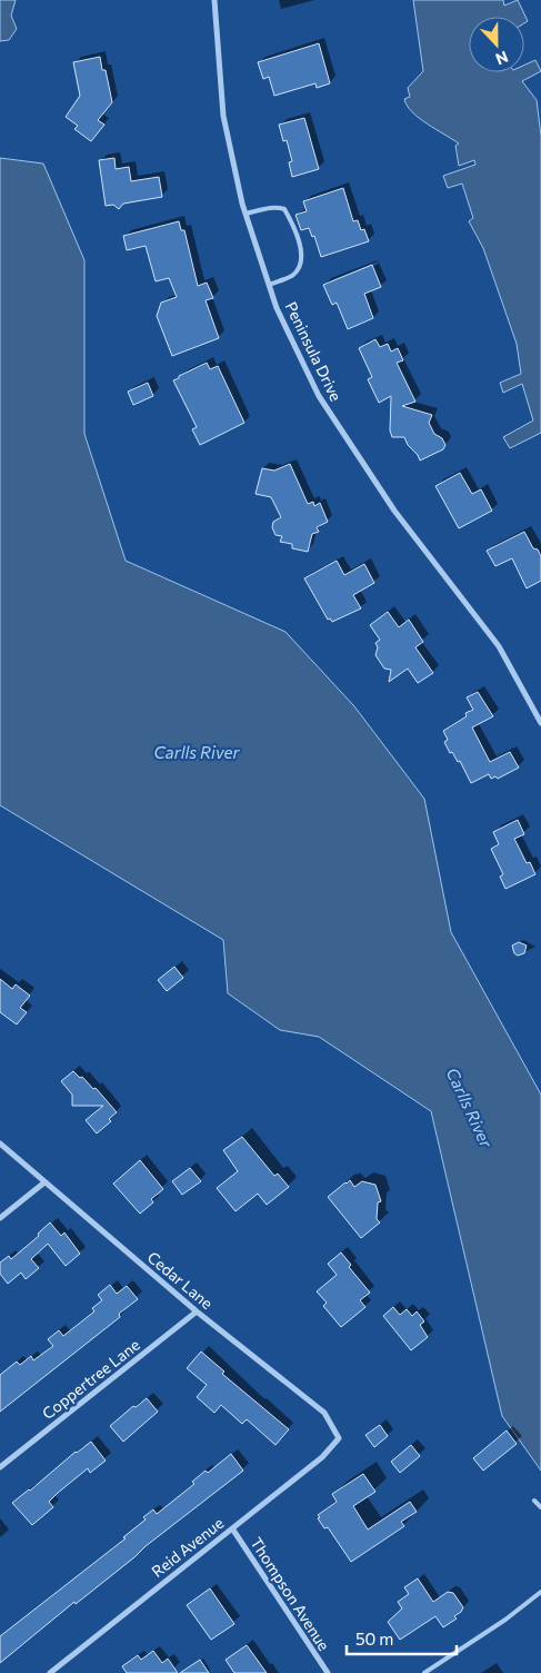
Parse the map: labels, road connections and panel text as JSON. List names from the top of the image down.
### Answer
{
  "streets": {
    "street": [
      "Peninsula Drive",
      "Cedar Lane",
      "Coppertree Lane",
      "Reid Avenue",
      "Thompson Avenue"
    ]
  },
  "crossings": [
    ["Cedar Lane", "Coppertree Lane"],
    ["Cedar Lane", "Reid Avenue"],
    ["Reid Avenue", "Thompson Avenue"]
  ],
  "water": ["Carlls River"],
  "scale_bar": "50 m",
  "north": "bottom"
}
